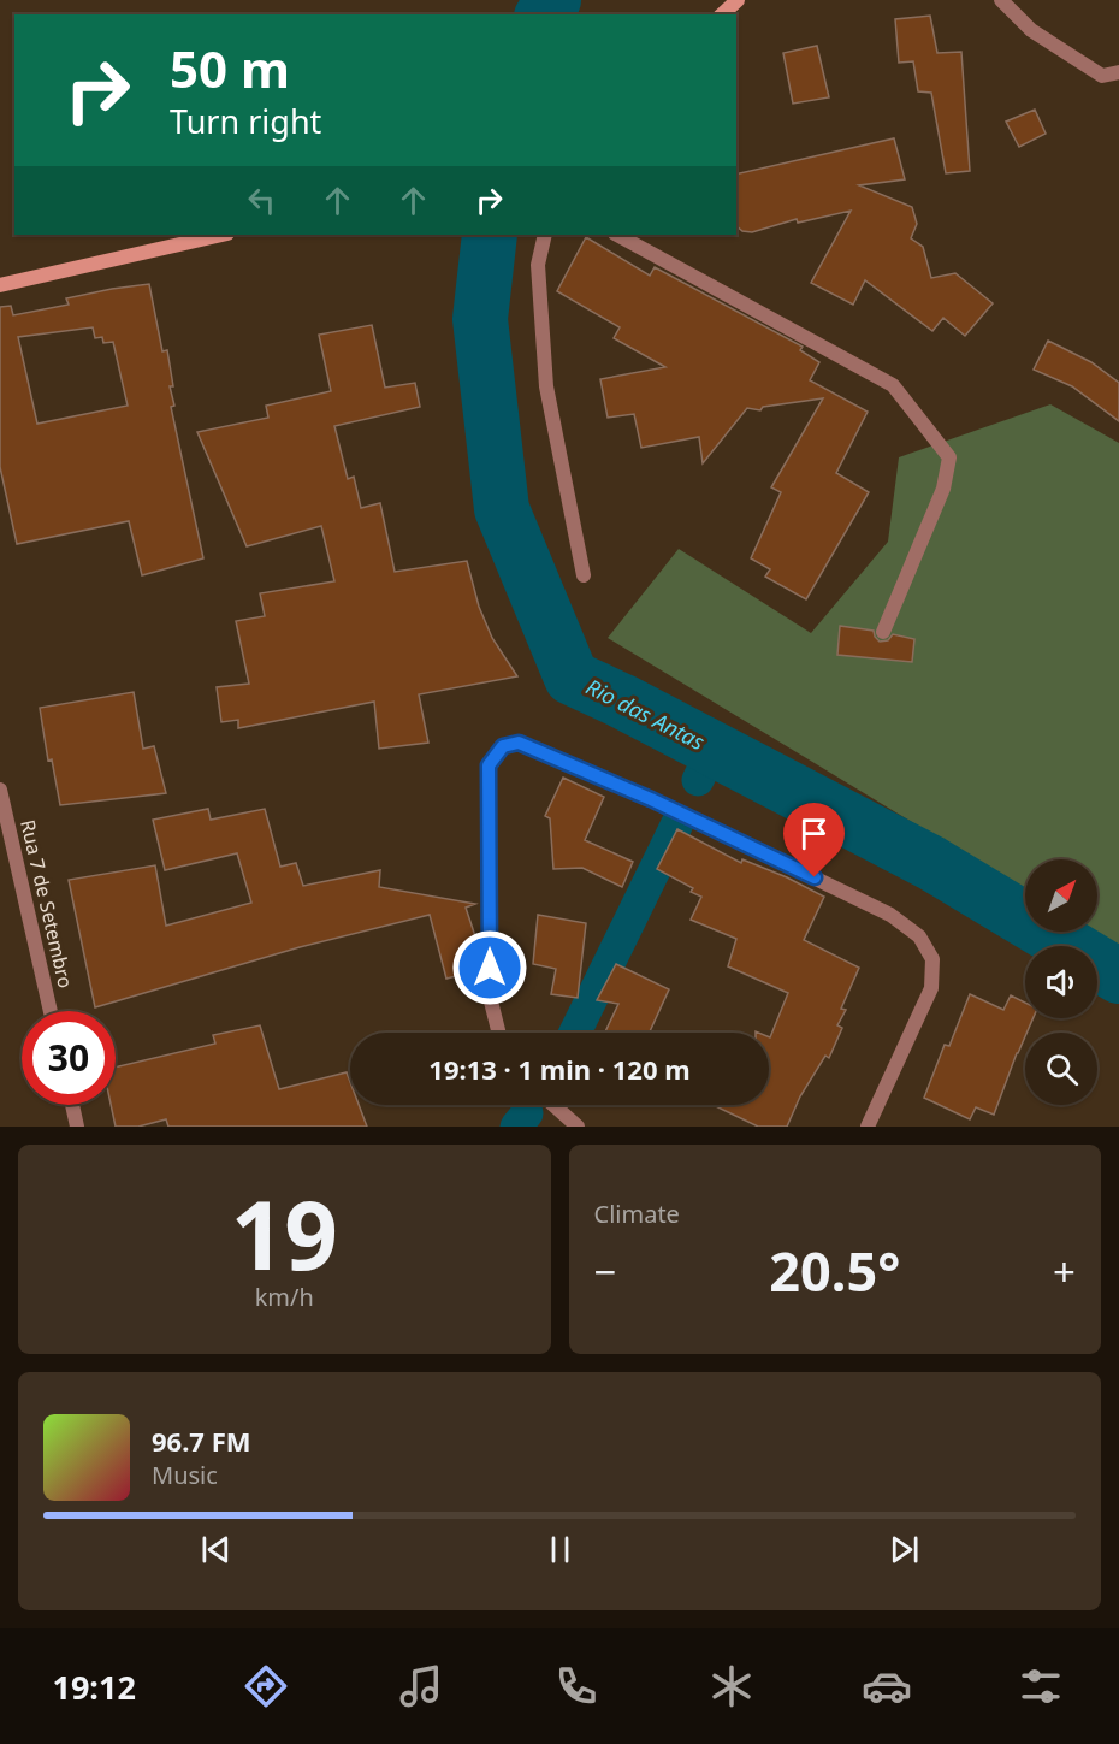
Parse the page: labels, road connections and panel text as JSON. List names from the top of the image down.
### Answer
{
  "streets": {
    "street": ["Rua 7 de Setembro"]
  },
  "water": ["Rio das Antas"],
  "north": "top right",
  "page": {
    "turn": ["50 m", "Turn right"],
    "limit": "30",
    "trip": "19:13 · 1 min · 120 m",
    "tile": [
      ["19", "km/h"],
      "Climate"
    ],
    "heat": ["−", "20.5°", "+"],
    "song": ["96.7 FM", "Music"],
    "tabs": "19:12"
  }
}
